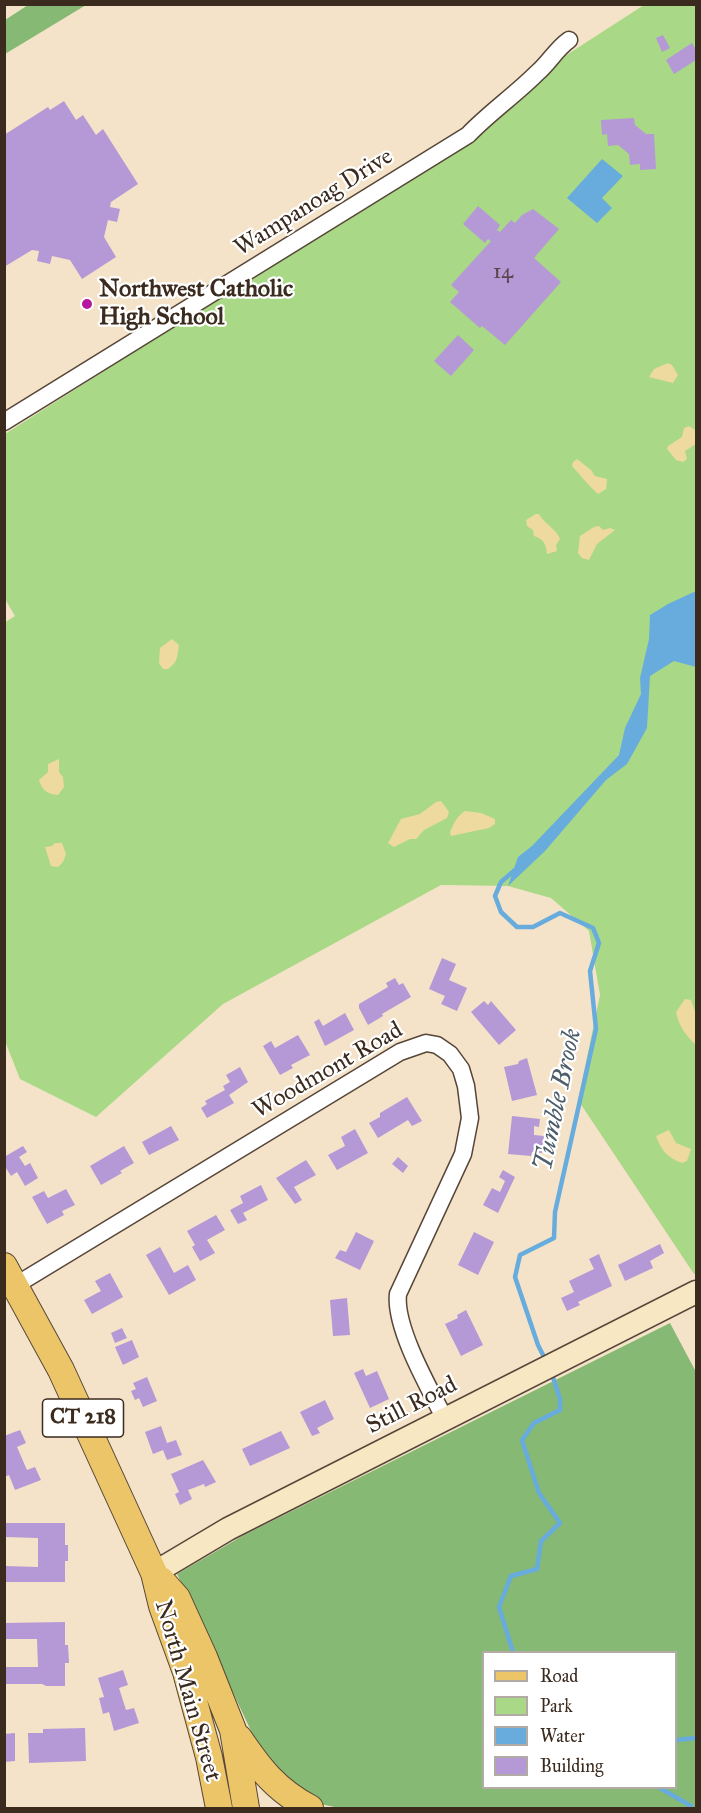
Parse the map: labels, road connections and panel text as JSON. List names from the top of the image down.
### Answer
{
  "streets": {
    "main road": ["CT 218", "North Main Street"],
    "street": ["Wampanoag Drive", "Woodmont Road", "Still Road"]
  },
  "crossings": [
    ["Woodmont Road", "Still Road"],
    ["Woodmont Road", "North Main Street"],
    ["Still Road", "North Main Street"]
  ],
  "water": ["Tumble Brook"],
  "places": ["Northwest Catholic High School"],
  "house_numbers": ["14"],
  "legend": [
    "Road",
    "Park",
    "Water",
    "Building"
  ]
}
